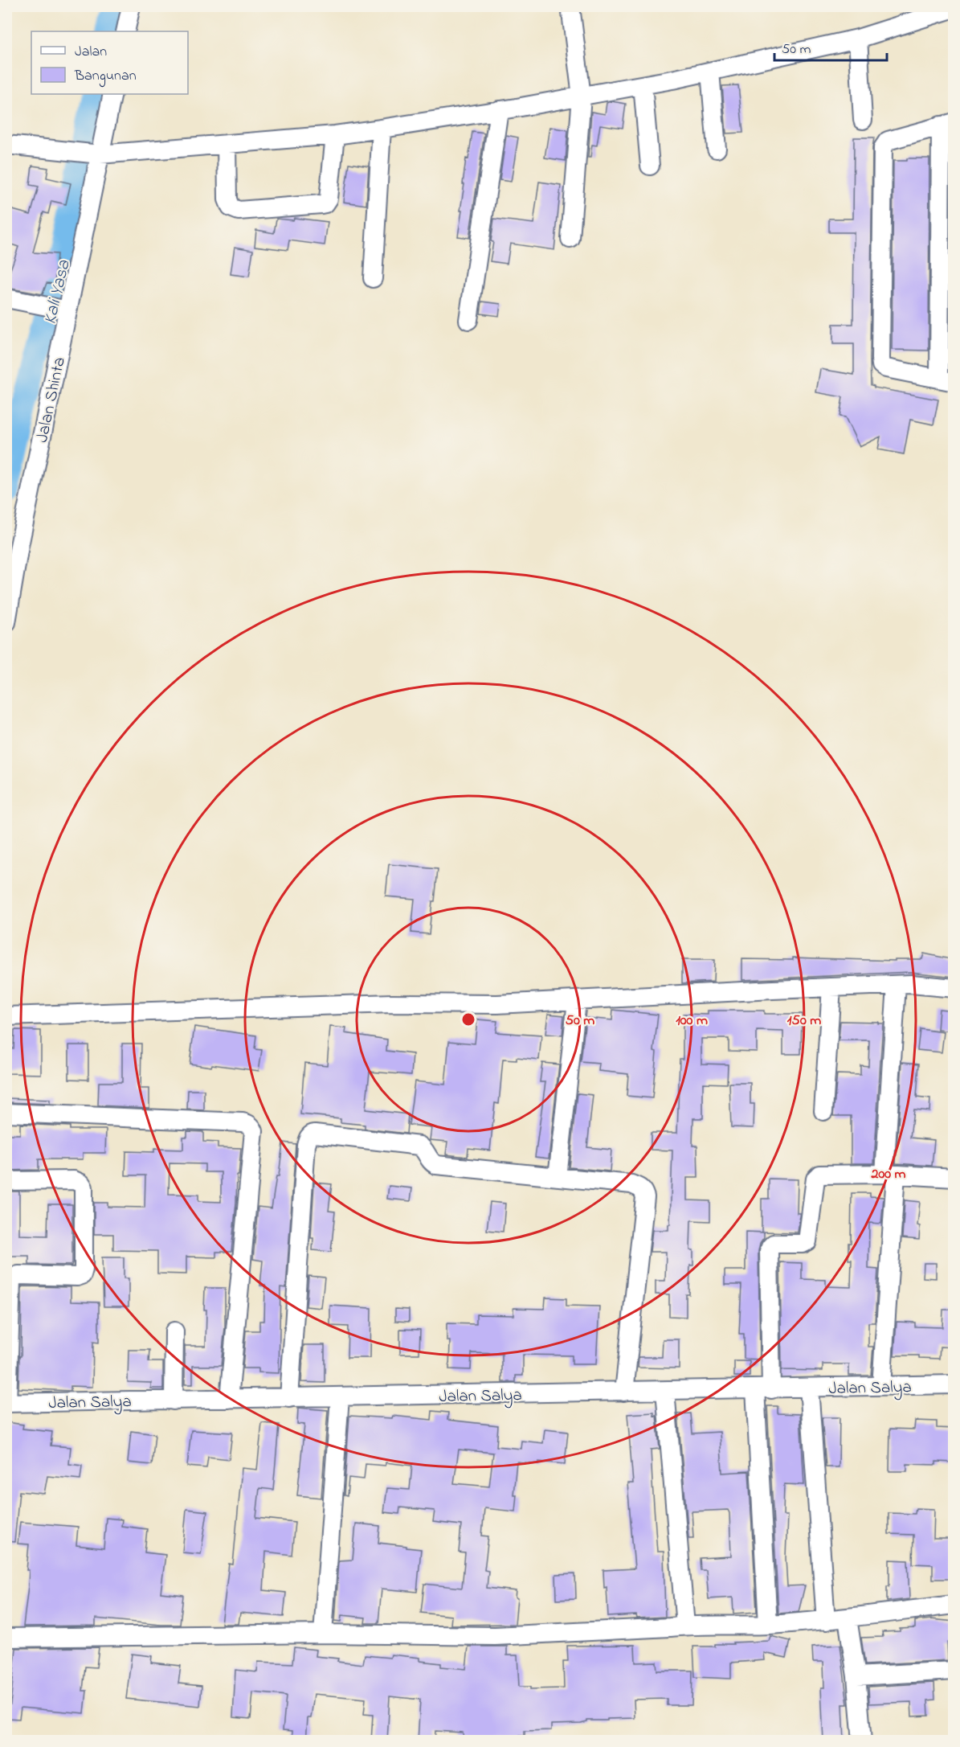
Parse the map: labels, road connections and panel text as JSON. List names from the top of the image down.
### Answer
{
  "streets": {
    "street": ["Jalan Shinta", "Jalan Salya"]
  },
  "water": ["Kali Yasa"],
  "legend": ["Jalan", "Bangunan"],
  "scale_bar": "50 m",
  "rings": [
    "50 m",
    "100 m",
    "150 m",
    "200 m"
  ]
}
